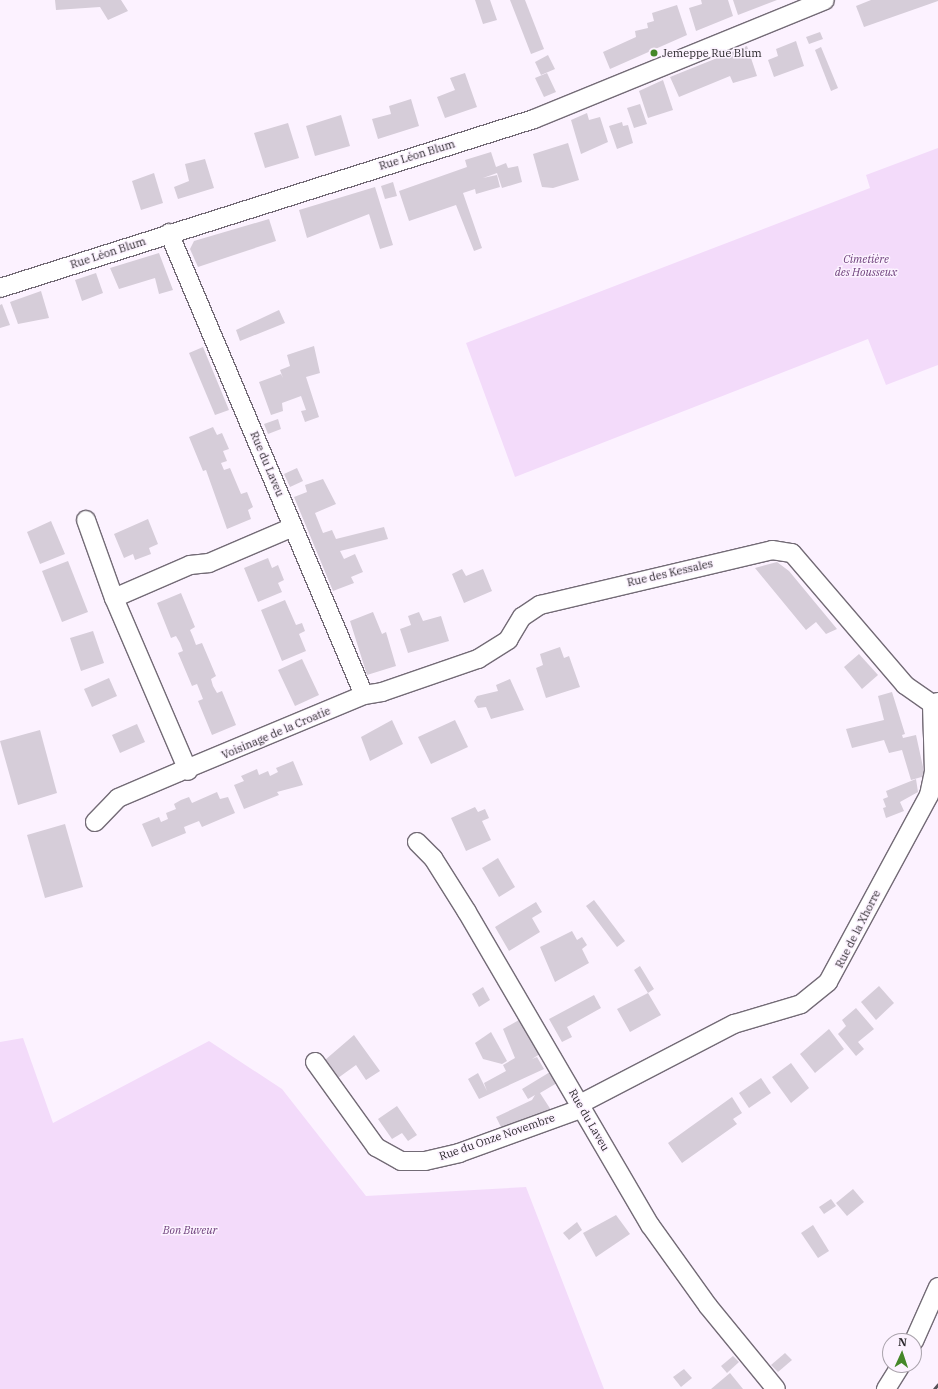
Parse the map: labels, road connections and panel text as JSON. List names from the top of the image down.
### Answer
{
  "streets": {
    "street": [
      "Rue Léon Blum",
      "Rue du Laveu",
      "Rue des Kessales",
      "Voisinage de la Croatie",
      "Rue de la Xhorre",
      "Rue du Onze Novembre"
    ]
  },
  "crossings": [
    ["Rue Léon Blum", "Rue du Laveu"],
    ["Rue du Laveu", "Rue des Kessales"],
    ["Rue du Laveu", "Voisinage de la Croatie"],
    ["Rue du Laveu", "Rue de la Xhorre"],
    ["Rue du Laveu", "Rue du Onze Novembre"],
    ["Rue des Kessales", "Voisinage de la Croatie"],
    ["Rue des Kessales", "Rue de la Xhorre"],
    ["Rue de la Xhorre", "Rue du Onze Novembre"]
  ],
  "parks": ["Cimetière des Housseux", "Bon Buveur"],
  "places": ["Jemeppe Rue Blum"],
  "north": "top"
}
